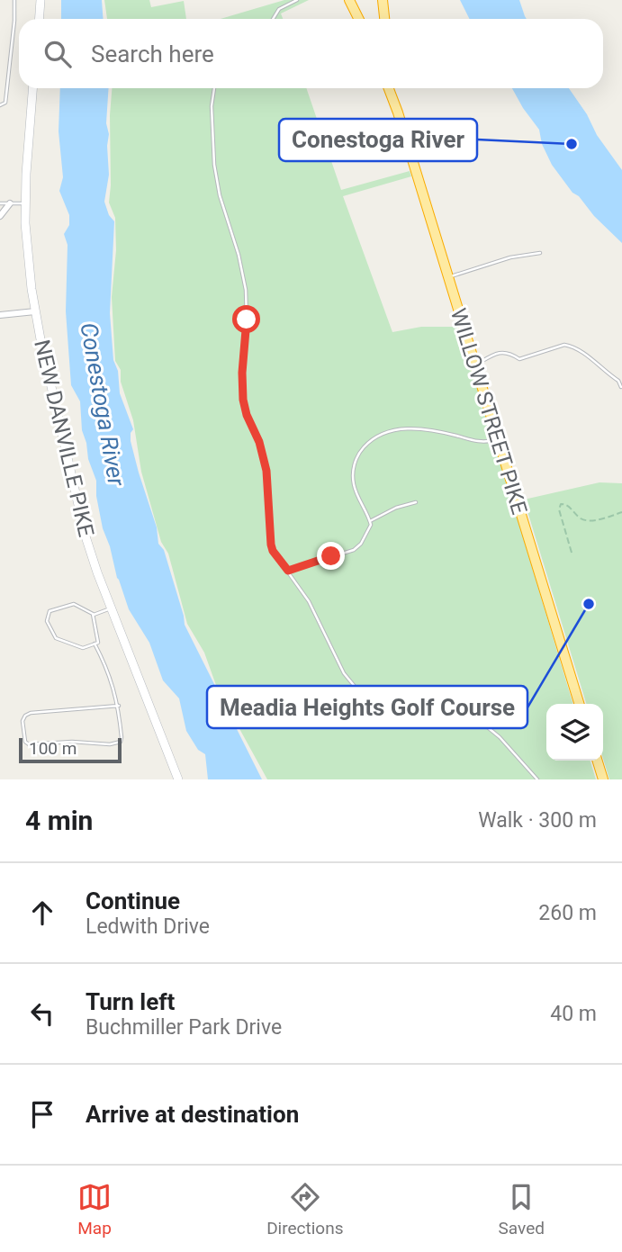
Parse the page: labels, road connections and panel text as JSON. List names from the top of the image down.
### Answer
{
  "streets": {
    "highway": ["WILLOW STREET PIKE"],
    "main road": ["NEW DANVILLE PIKE"]
  },
  "water": ["Conestoga River"],
  "places": ["Conestoga River", "Meadia Heights Golf Course"],
  "scale_bar": "100 m",
  "page": {
    "search": "Search here",
    "scale": "100 m",
    "heading": ["4 min", "Walk · 300 m"],
    "list": [
      ["Continue", "Ledwith Drive", "260 m"],
      ["Turn left", "Buchmiller Park Drive", "40 m"],
      "Arrive at destination"
    ],
    "nav": ["Map", "Directions", "Saved"]
  }
}
